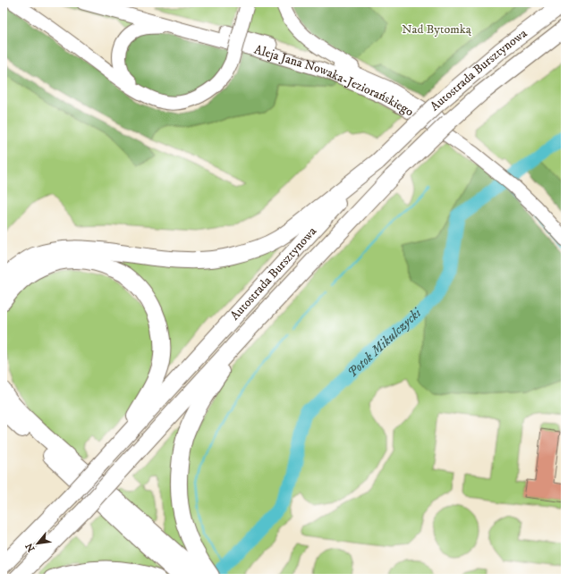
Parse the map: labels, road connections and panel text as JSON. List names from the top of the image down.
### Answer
{
  "streets": {
    "highway": ["Autostrada Bursztynowa"],
    "main road": ["Aleja Jana Nowaka-Jeziorańskiego"]
  },
  "water": ["Potok Mikulczycki"],
  "parks": ["Nad Bytomką"],
  "north": "bottom left"
}
